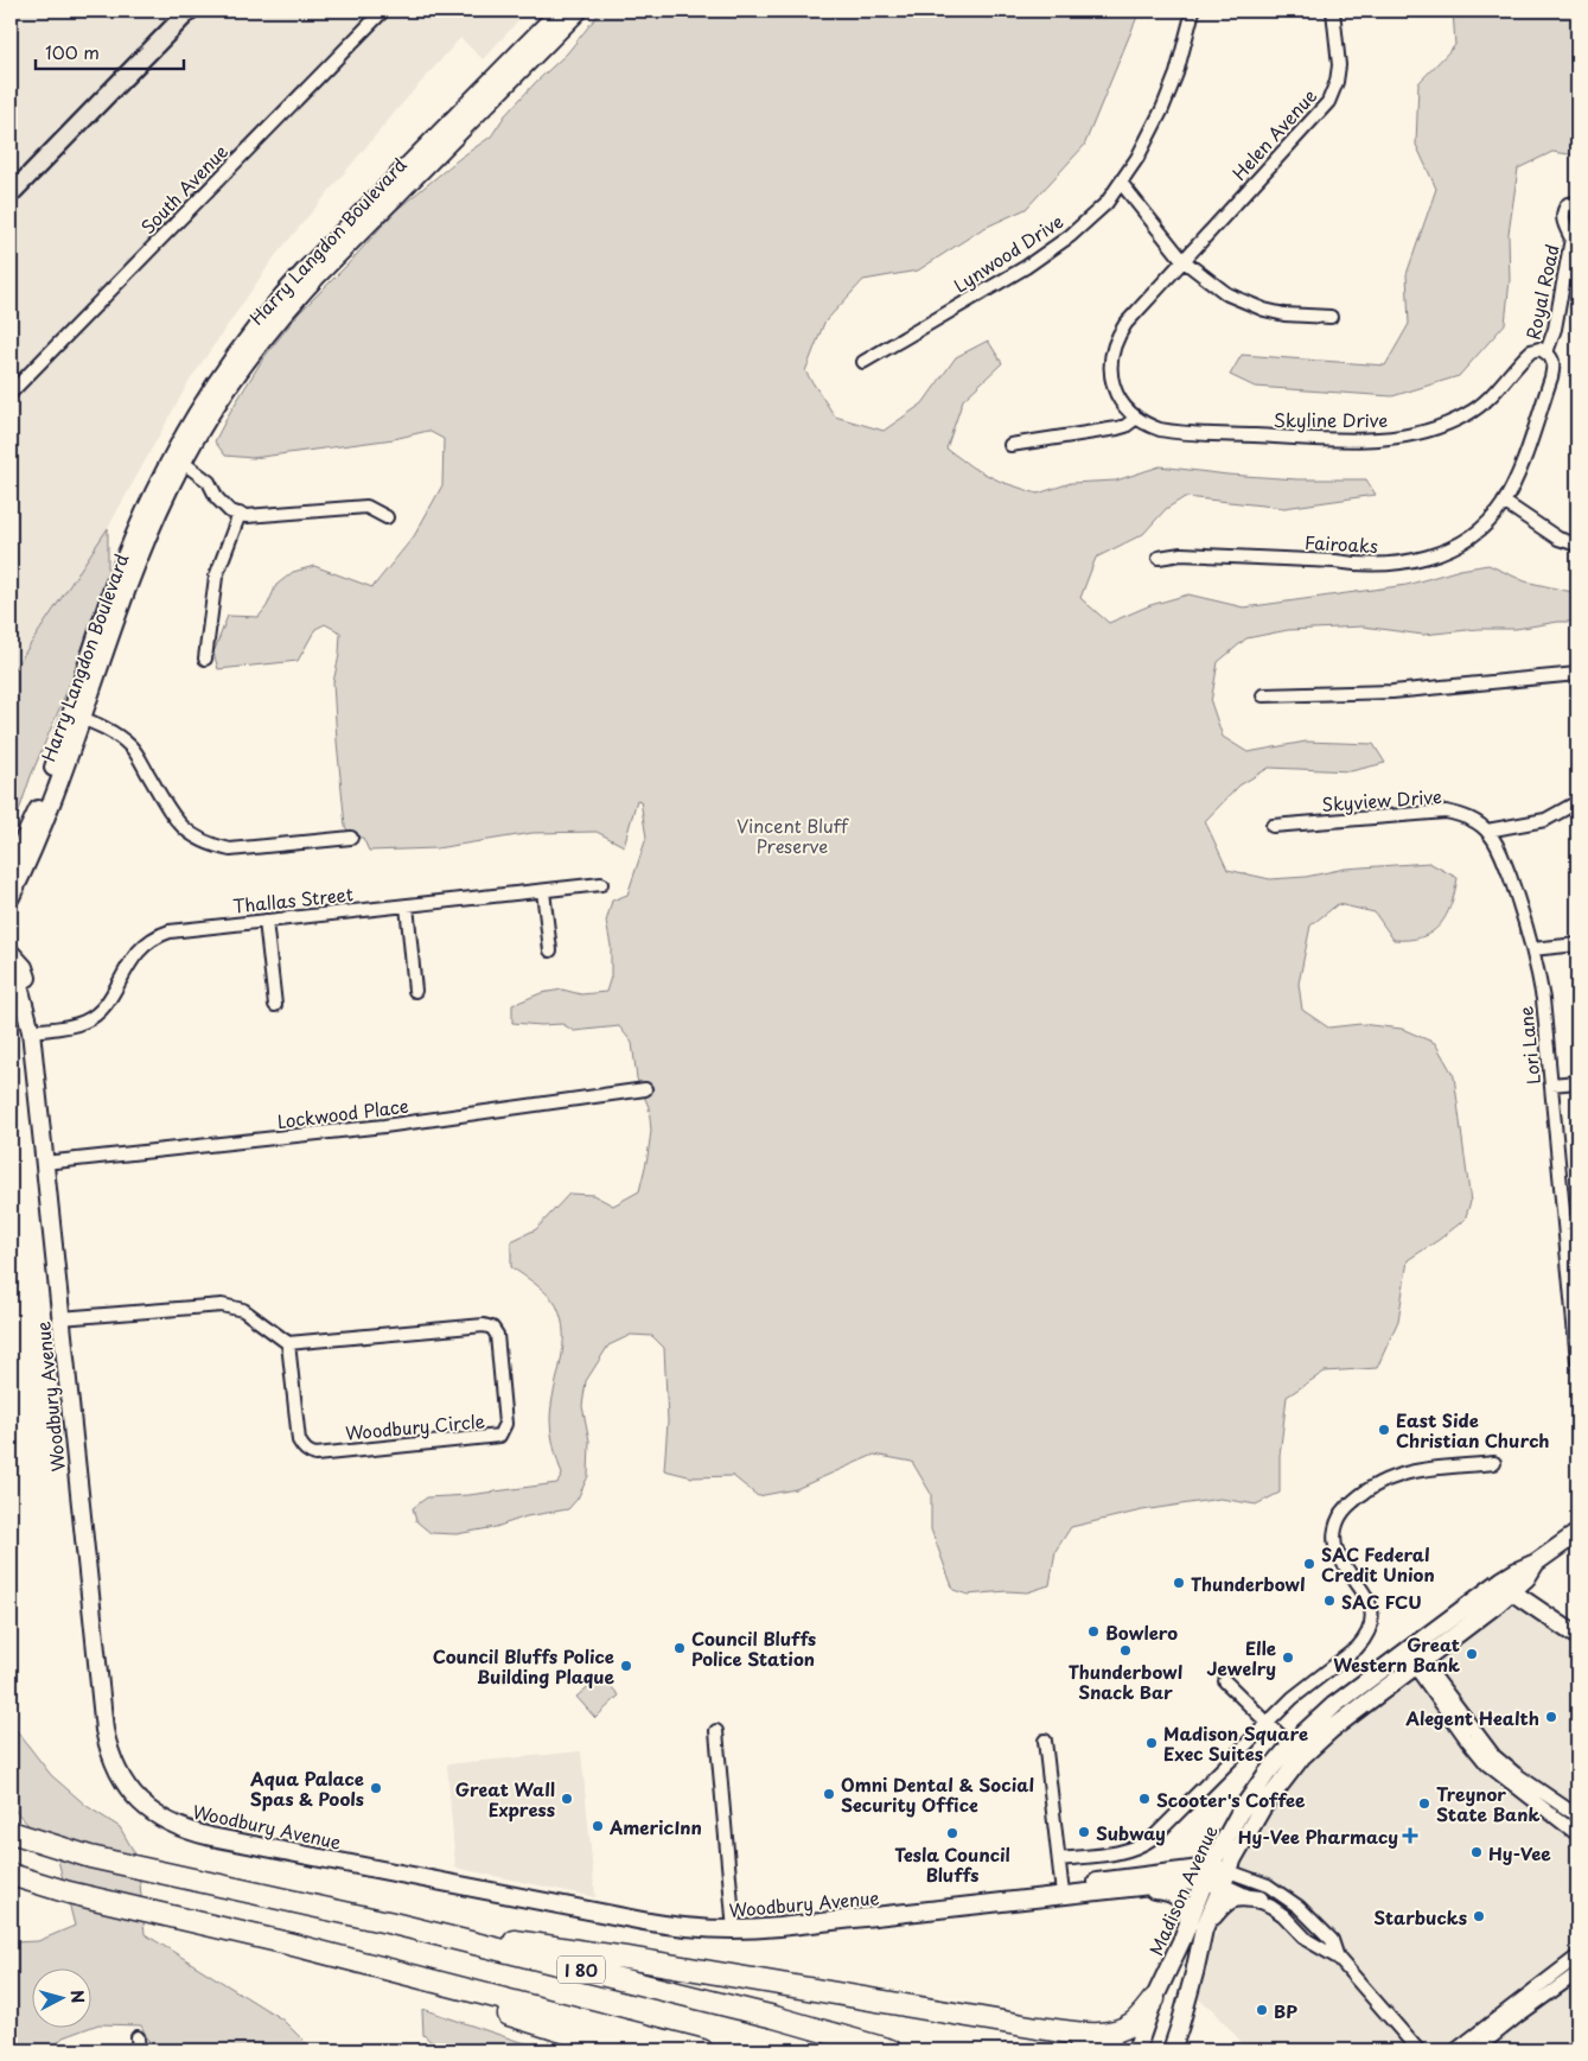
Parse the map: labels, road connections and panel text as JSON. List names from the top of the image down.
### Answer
{
  "streets": {
    "highway": ["I 80"],
    "main road": ["Harry Langdon Boulevard", "Woodbury Avenue", "Madison Avenue"],
    "street": [
      "Helen Avenue",
      "South Avenue",
      "Lynwood Drive",
      "Royal Road",
      "Skyline Drive",
      "Fairoaks",
      "Skyview Drive",
      "Thallas Street",
      "Lori Lane",
      "Lockwood Place",
      "Woodbury Circle"
    ]
  },
  "crossings": [
    ["Helen Avenue", "Skyline Drive"],
    ["Royal Road", "Skyline Drive"],
    ["Skyview Drive", "Lori Lane"],
    ["Thallas Street", "Woodbury Avenue"],
    ["Lockwood Place", "Woodbury Avenue"],
    ["Woodbury Avenue", "Madison Avenue"]
  ],
  "parks": ["Vincent Bluff Preserve"],
  "places": {
    "other": [
      "East Side Christian Church",
      "SAC Federal Credit Union",
      "Thunderbowl",
      "SAC FCU",
      "Bowlero",
      "Council Bluffs Police Station",
      "Thunderbowl Snack Bar",
      "Great Western Bank",
      "Elle Jewelry",
      "Council Bluffs Police Building Plaque",
      "Alegent Health",
      "Madison Square Exec Suites",
      "Aqua Palace Spas & Pools",
      "Omni Dental & Social Security Office",
      "Great Wall Express",
      "Scooter's Coffee",
      "Treynor State Bank",
      "AmericInn",
      "Subway",
      "Tesla Council Bluffs",
      "Hy-Vee",
      "Starbucks",
      "BP"
    ],
    "health": ["Hy-Vee Pharmacy"]
  },
  "scale_bar": "100 m",
  "north": "right"
}
